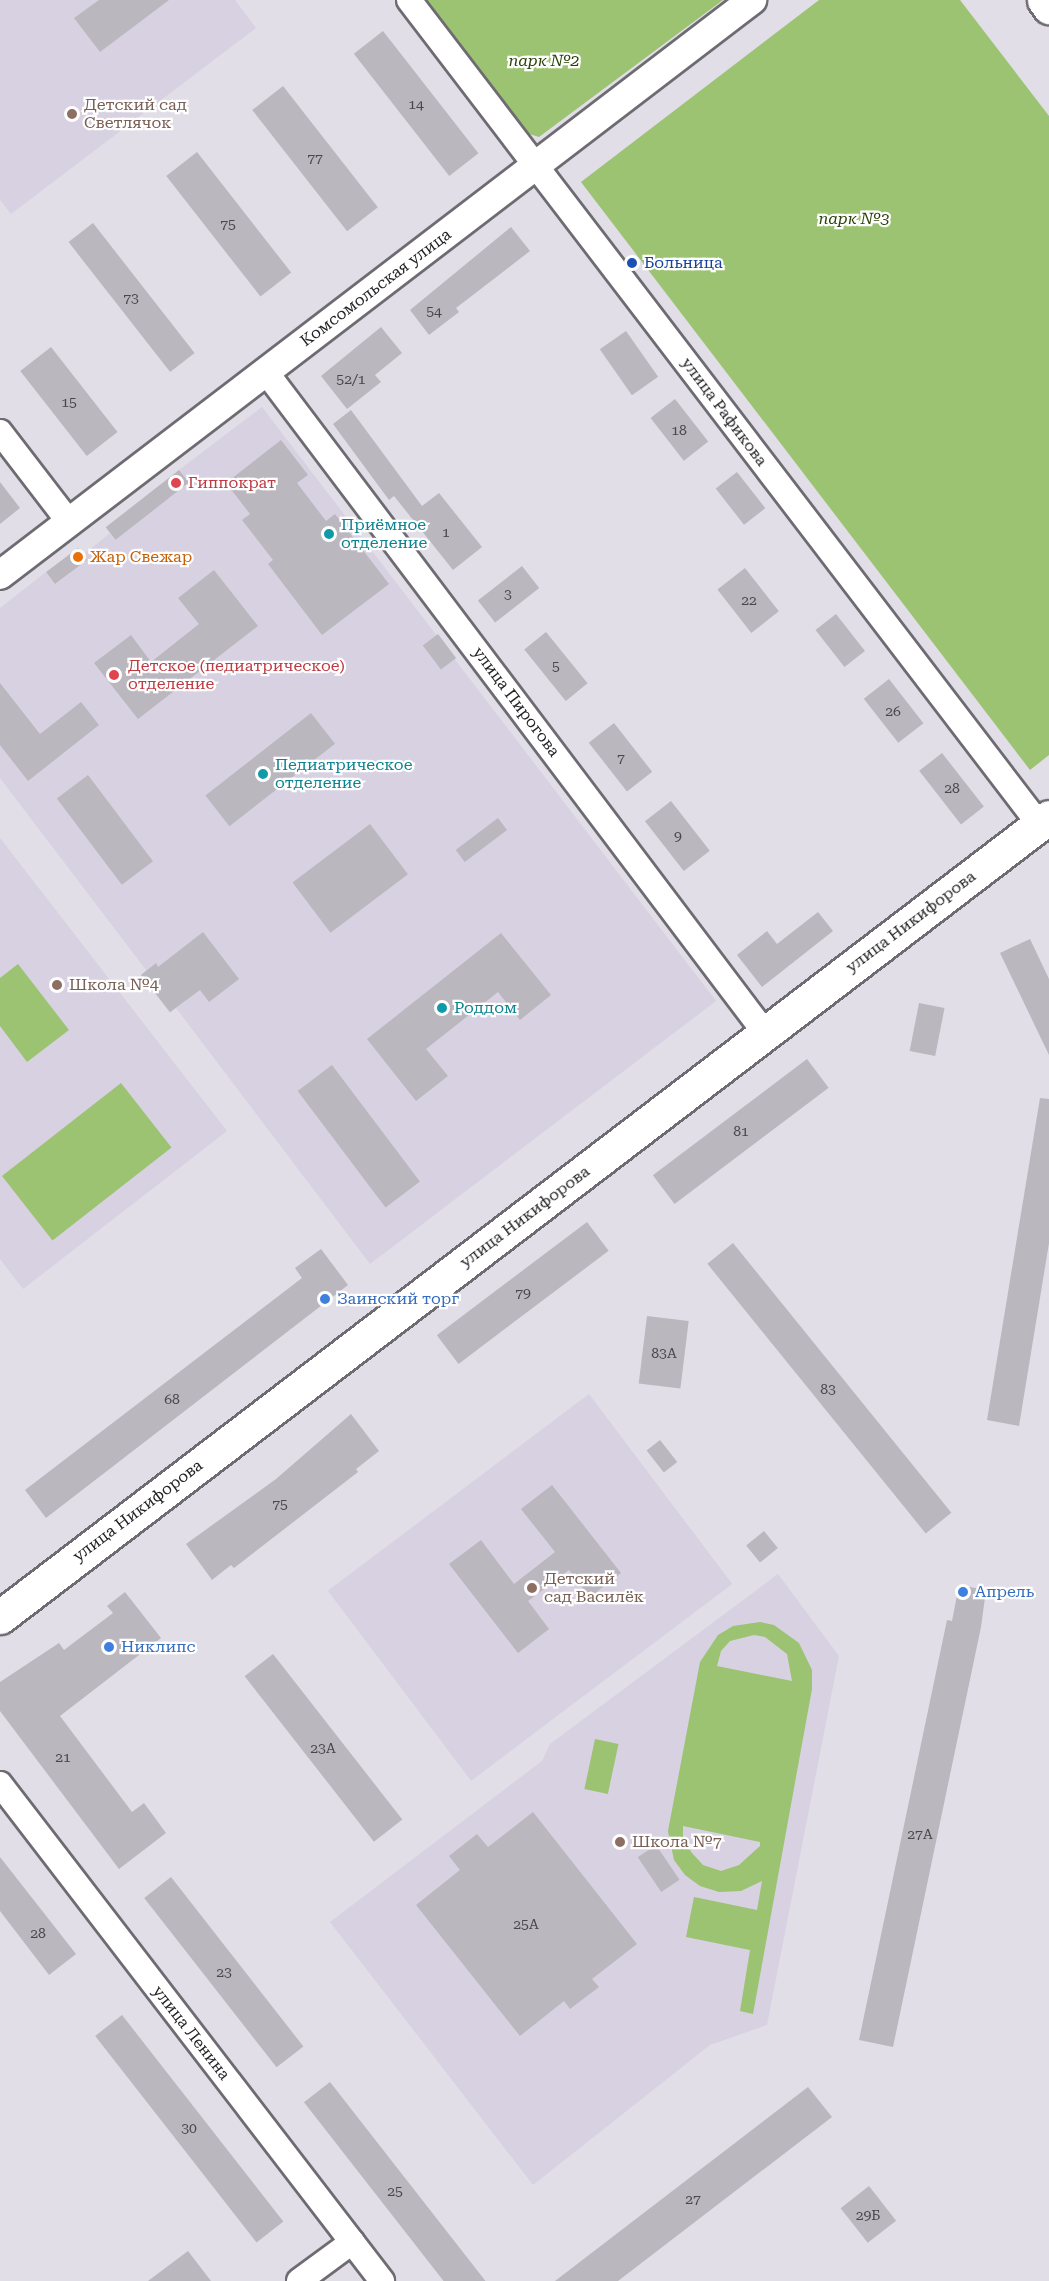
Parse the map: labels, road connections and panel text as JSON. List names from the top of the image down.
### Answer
{
  "streets": {
    "main road": ["улица Никифорова"],
    "street": [
      "Комсомольская улица",
      "улица Рафикова",
      "улица Пирогова",
      "улица Ленина"
    ]
  },
  "crossings": [
    ["Комсомольская улица", "улица Рафикова"],
    ["Комсомольская улица", "улица Пирогова"],
    ["улица Рафикова", "улица Никифорова"],
    ["улица Пирогова", "улица Никифорова"]
  ],
  "parks": ["парк №2", "парк №3"],
  "places": [
    "Детский сад Светлячок",
    "Больница",
    "Гиппократ",
    "Приёмное отделение",
    "Жар Свежар",
    "Детское (педиатрическое) отделение",
    "Педиатрическое отделение",
    "Школа №4",
    "Роддом",
    "Заинский торг",
    "Детский сад Василёк",
    "Апрель",
    "Никлипс",
    "Школа №7"
  ],
  "house_numbers": [
    "14",
    "77",
    "75",
    "73",
    "54",
    "52/1",
    "15",
    "18",
    "1",
    "3",
    "22",
    "5",
    "26",
    "7",
    "28",
    "9",
    "81",
    "79",
    "83А",
    "83",
    "68",
    "75",
    "23А",
    "21",
    "27А",
    "25А",
    "28",
    "23",
    "30",
    "25",
    "27",
    "29Б"
  ]
}
